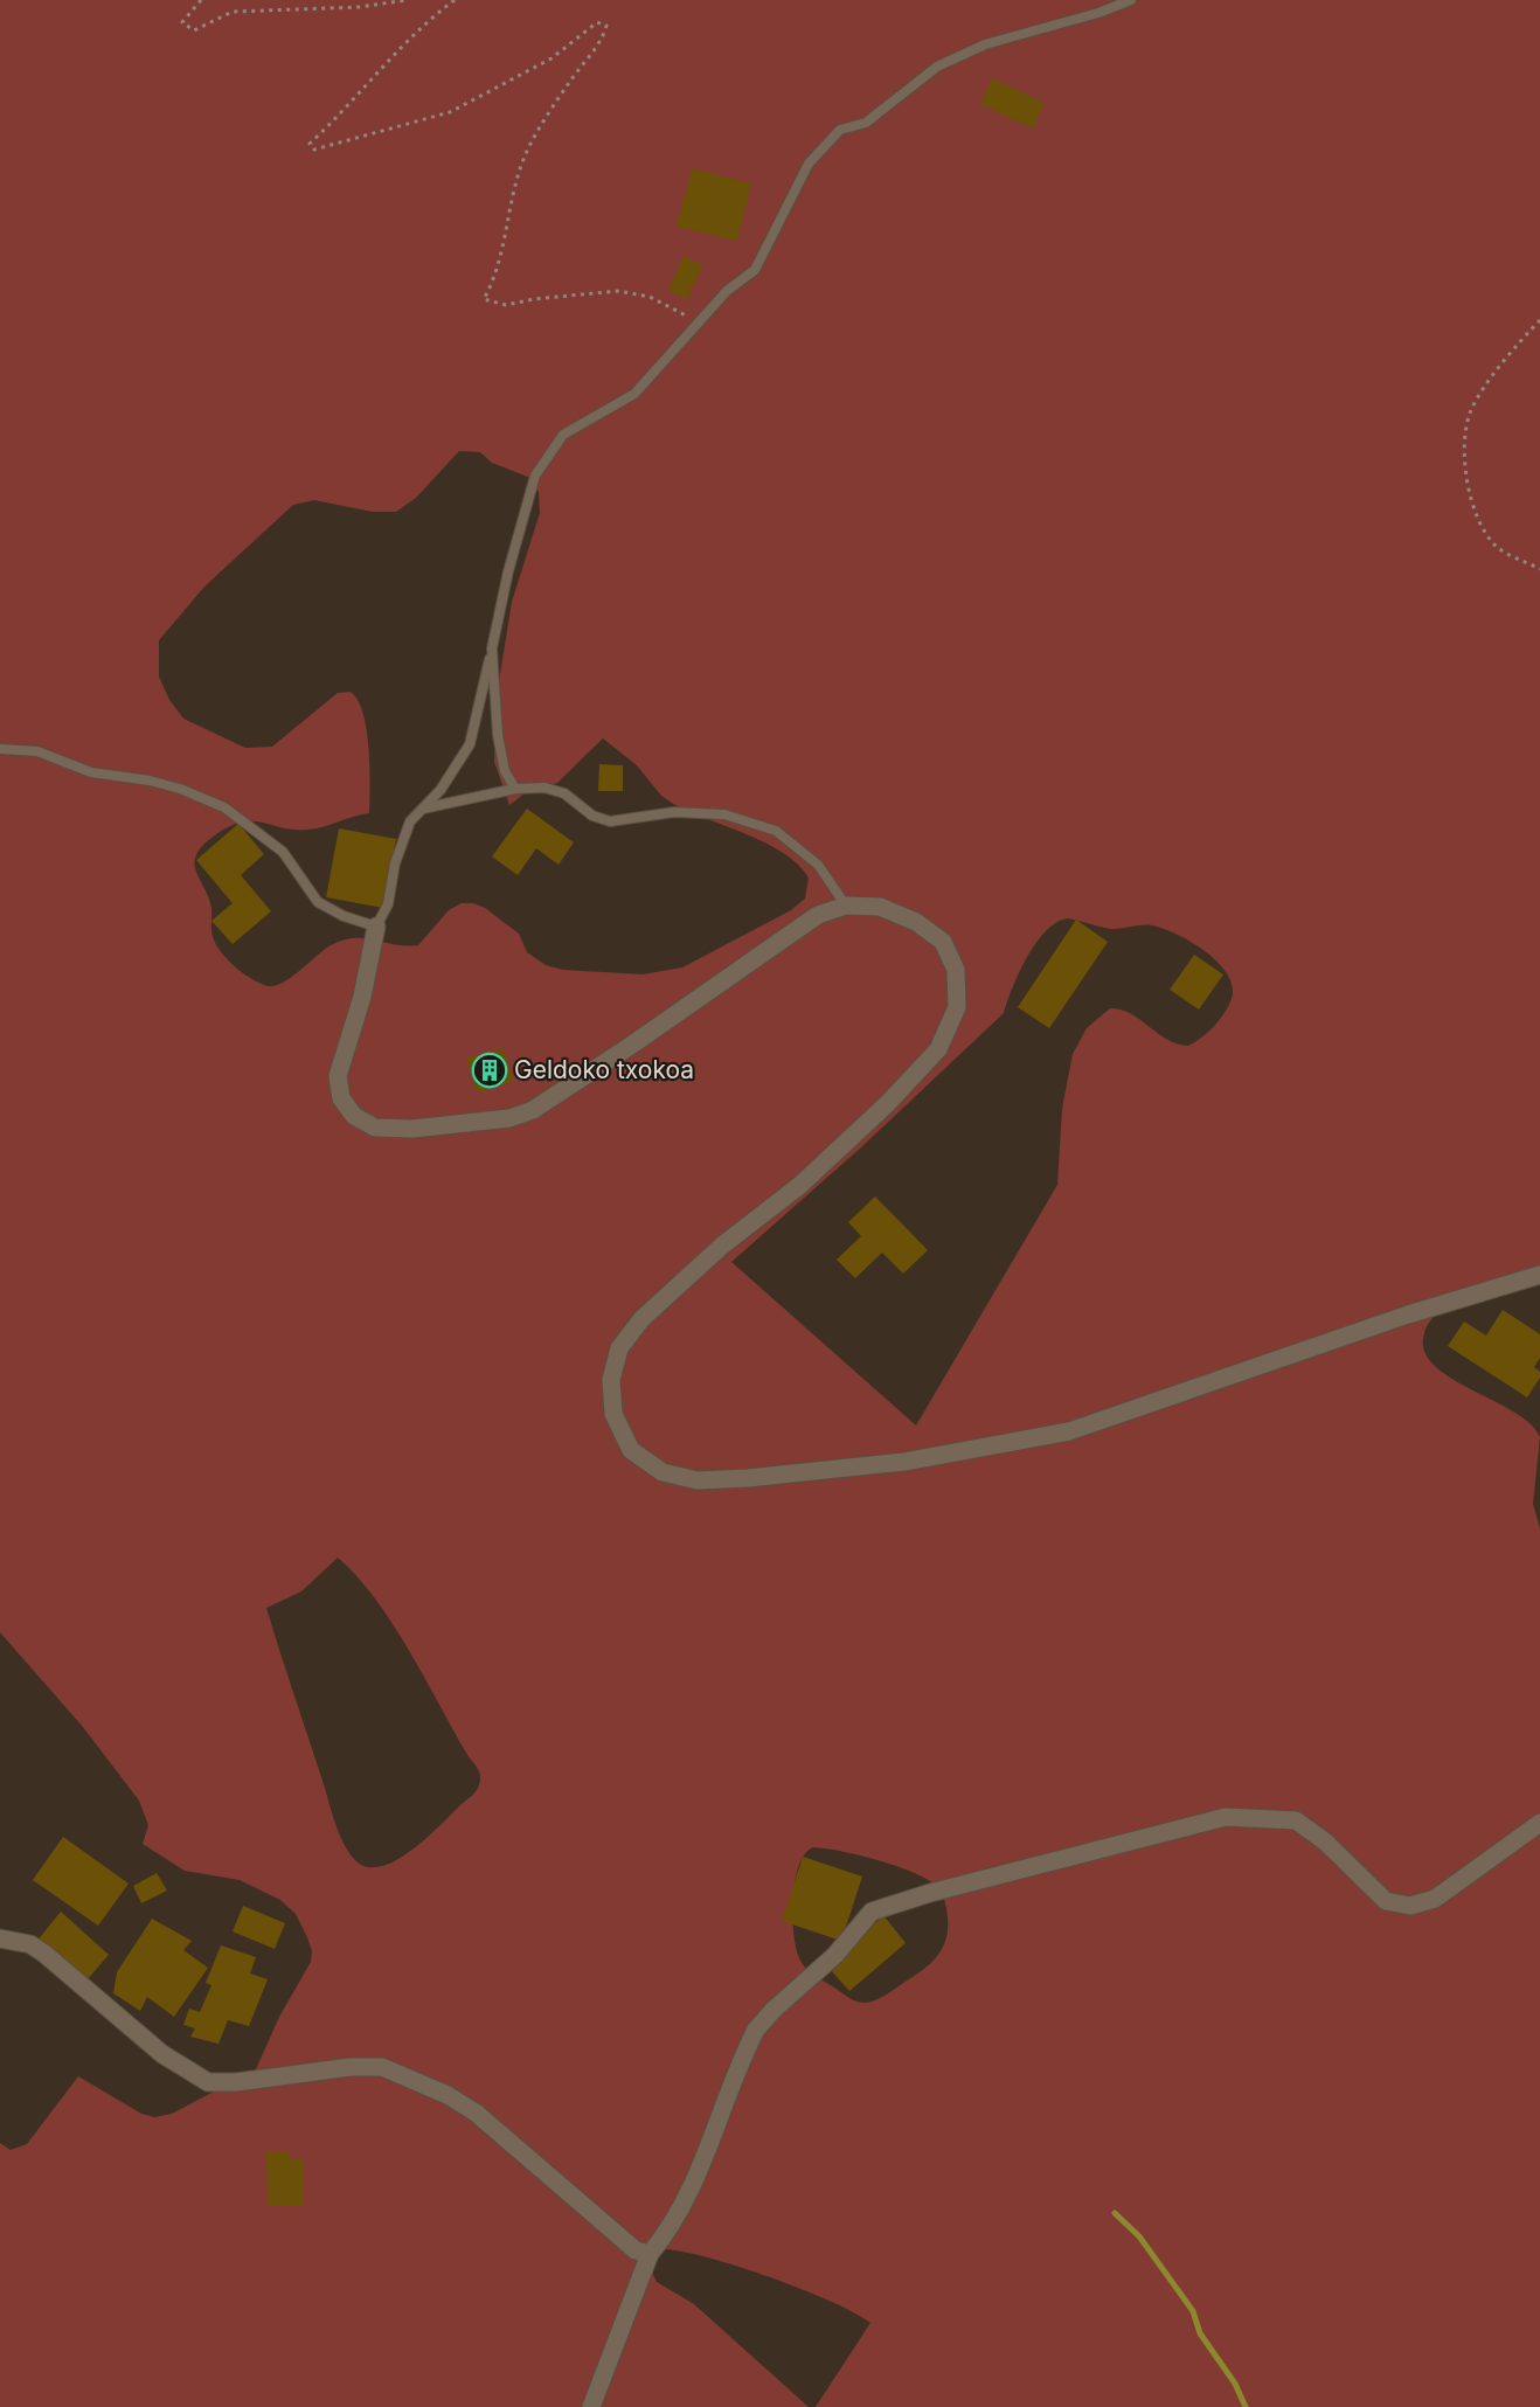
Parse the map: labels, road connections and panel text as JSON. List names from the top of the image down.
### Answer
{
  "places": {
    "building": ["Geldoko txokoa"]
  }
}
